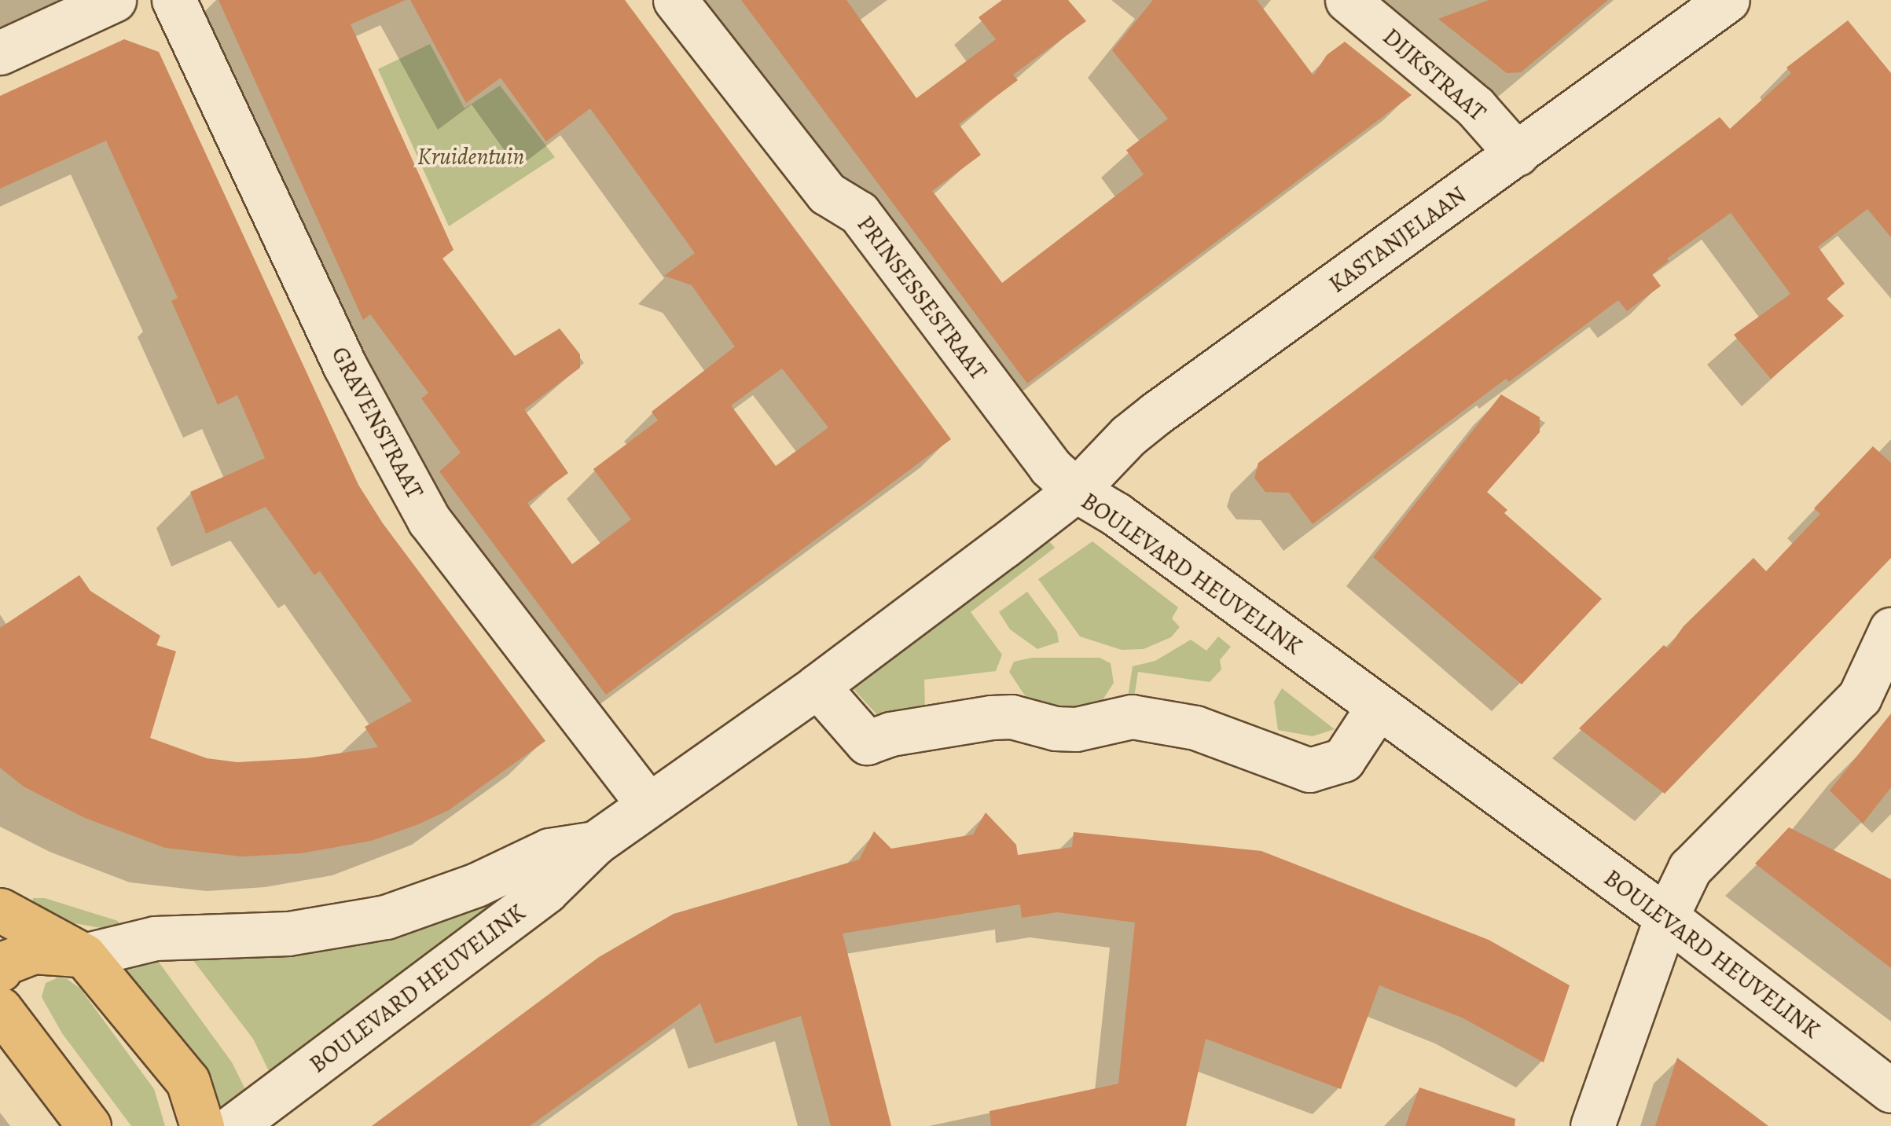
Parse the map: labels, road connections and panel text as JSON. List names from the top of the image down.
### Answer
{
  "streets": {
    "street": [
      "DIJKSTRAAT",
      "KASTANJELAAN",
      "PRINSESSESTRAAT",
      "GRAVENSTRAAT",
      "BOULEVARD HEUVELINK"
    ]
  },
  "crossings": [
    ["DIJKSTRAAT", "KASTANJELAAN"],
    ["KASTANJELAAN", "PRINSESSESTRAAT"],
    ["KASTANJELAAN", "BOULEVARD HEUVELINK"],
    ["PRINSESSESTRAAT", "BOULEVARD HEUVELINK"],
    ["GRAVENSTRAAT", "BOULEVARD HEUVELINK"]
  ],
  "parks": ["Kruidentuin"]
}
